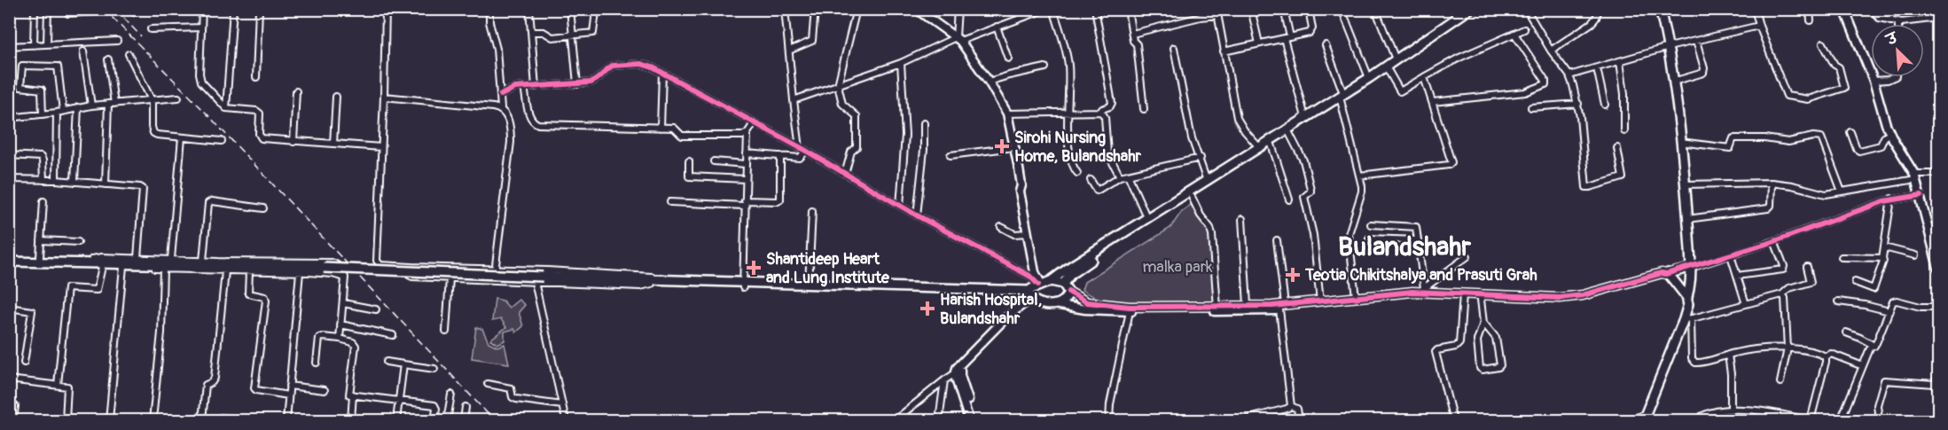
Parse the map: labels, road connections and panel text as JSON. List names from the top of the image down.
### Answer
{
  "districts": ["Bulandshahr"],
  "parks": ["malka park"],
  "places": {
    "health": [
      "Sirohi Nursing Home, Bulandshahr",
      "Shantideep Heart and Lung Institute",
      "Teotia Chikitshalya and Prasuti Grah",
      "Harish Hospital, Bulandshahr"
    ]
  },
  "north": "top left"
}
